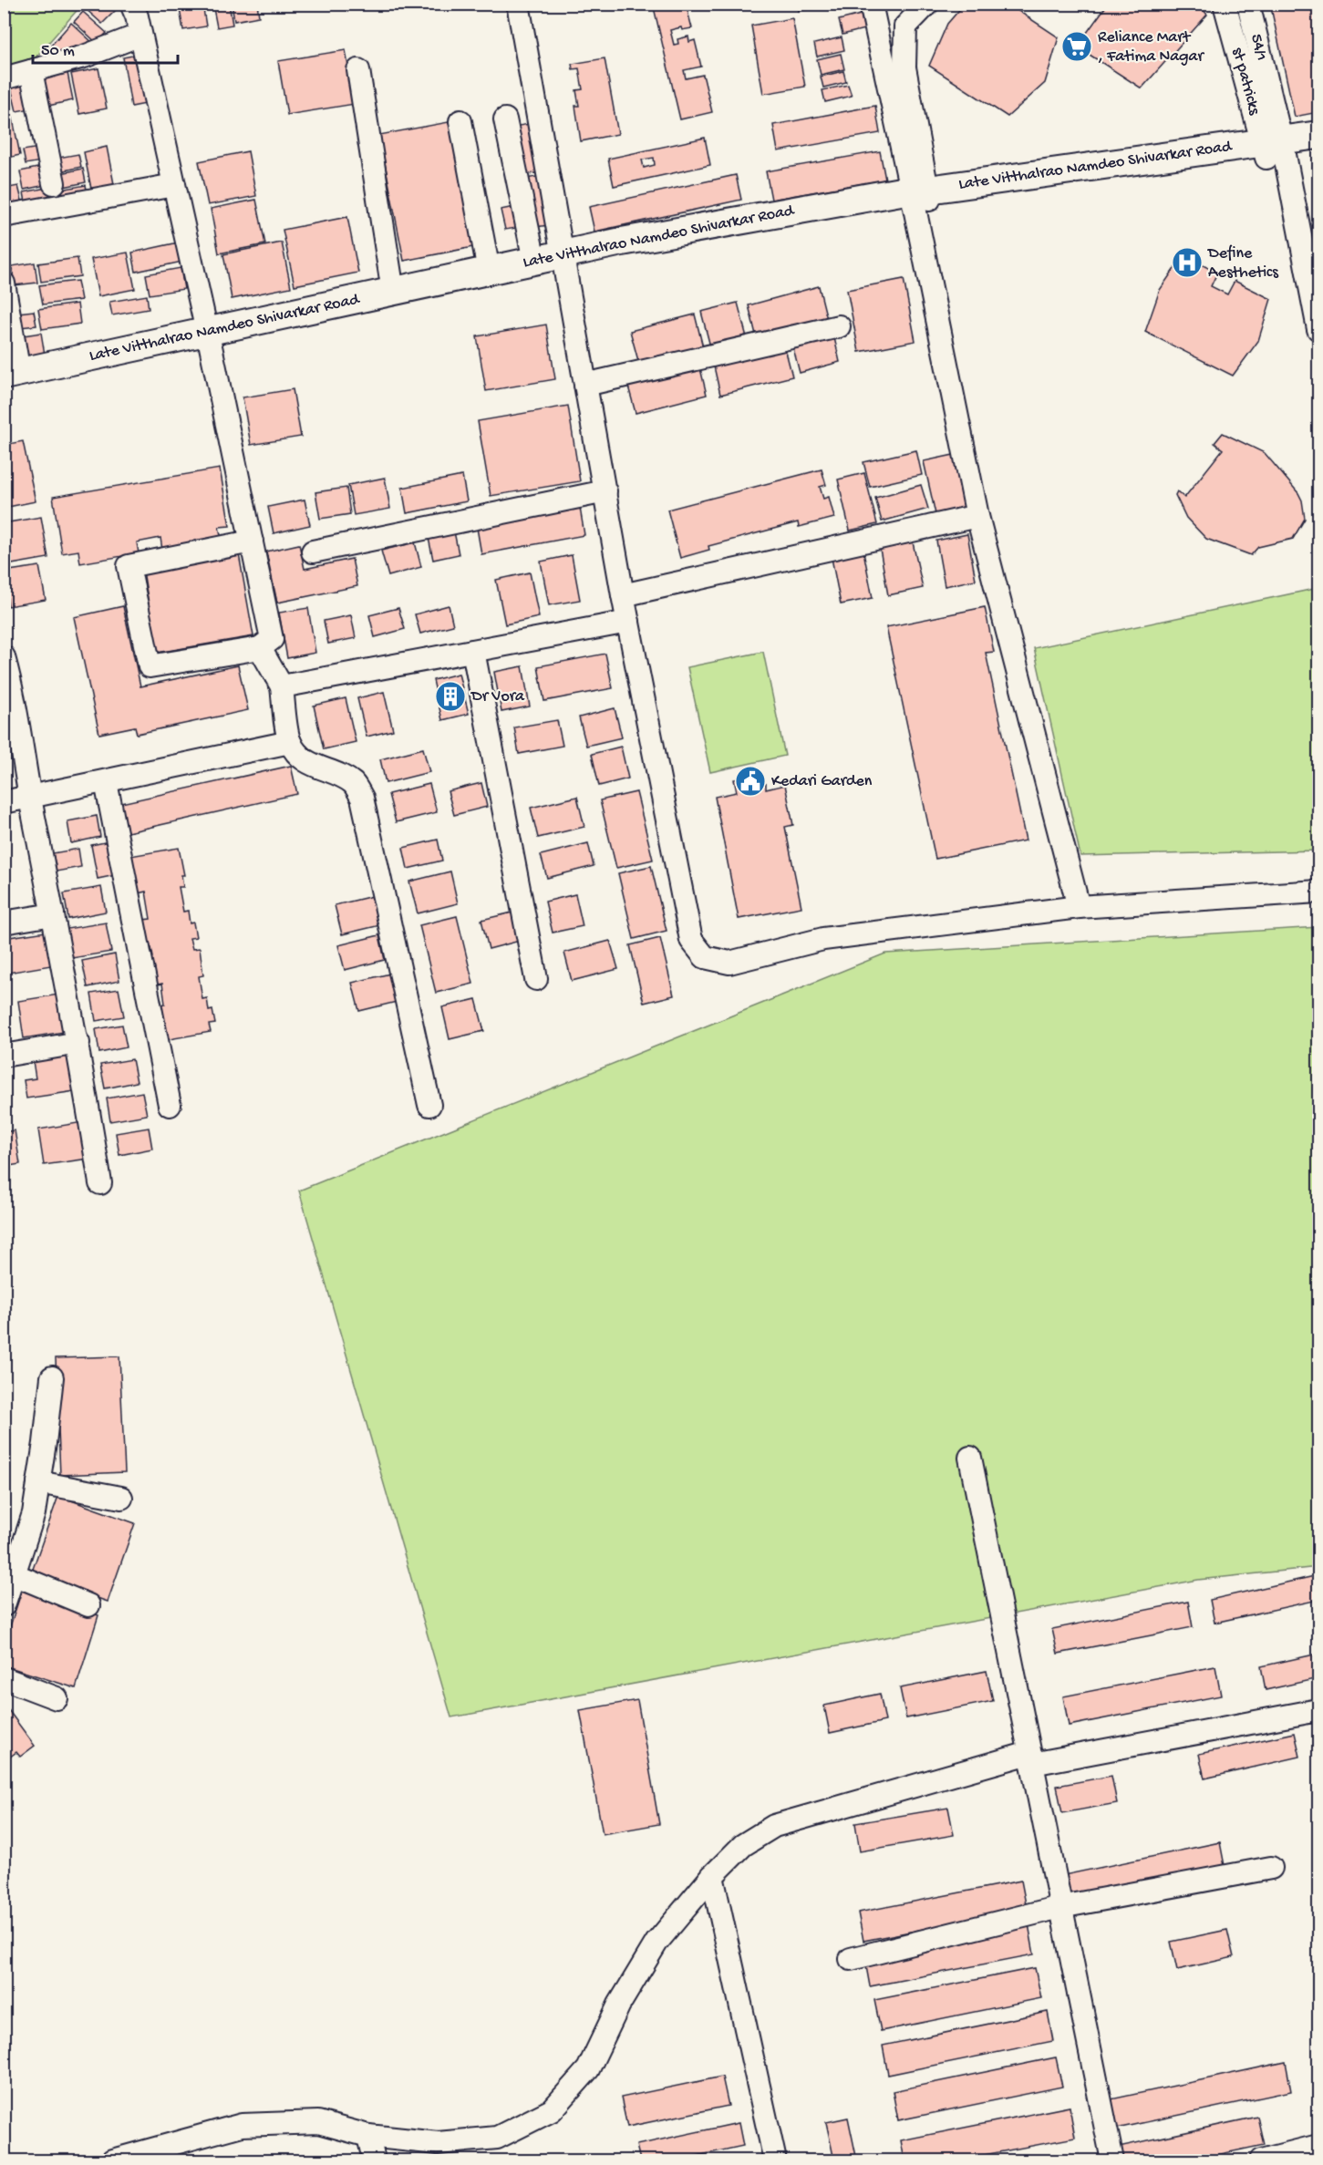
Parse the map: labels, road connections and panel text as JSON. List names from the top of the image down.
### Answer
{
  "streets": {
    "main road": ["Late Vitthalrao Namdeo Shivarkar Road"],
    "street": ["54/1", "st patricks"]
  },
  "crossings": [
    ["54/1", "st patricks"],
    ["54/1", "Late Vitthalrao Namdeo Shivarkar Road"],
    ["st patricks", "Late Vitthalrao Namdeo Shivarkar Road"]
  ],
  "places": {
    "supermarket": ["Reliance Mart , Fatima Nagar"],
    "hospital": ["Define Aesthetics"],
    "building": ["Dr Vora"],
    "public building": ["Kedari Garden"]
  },
  "scale_bar": "50 m"
}
